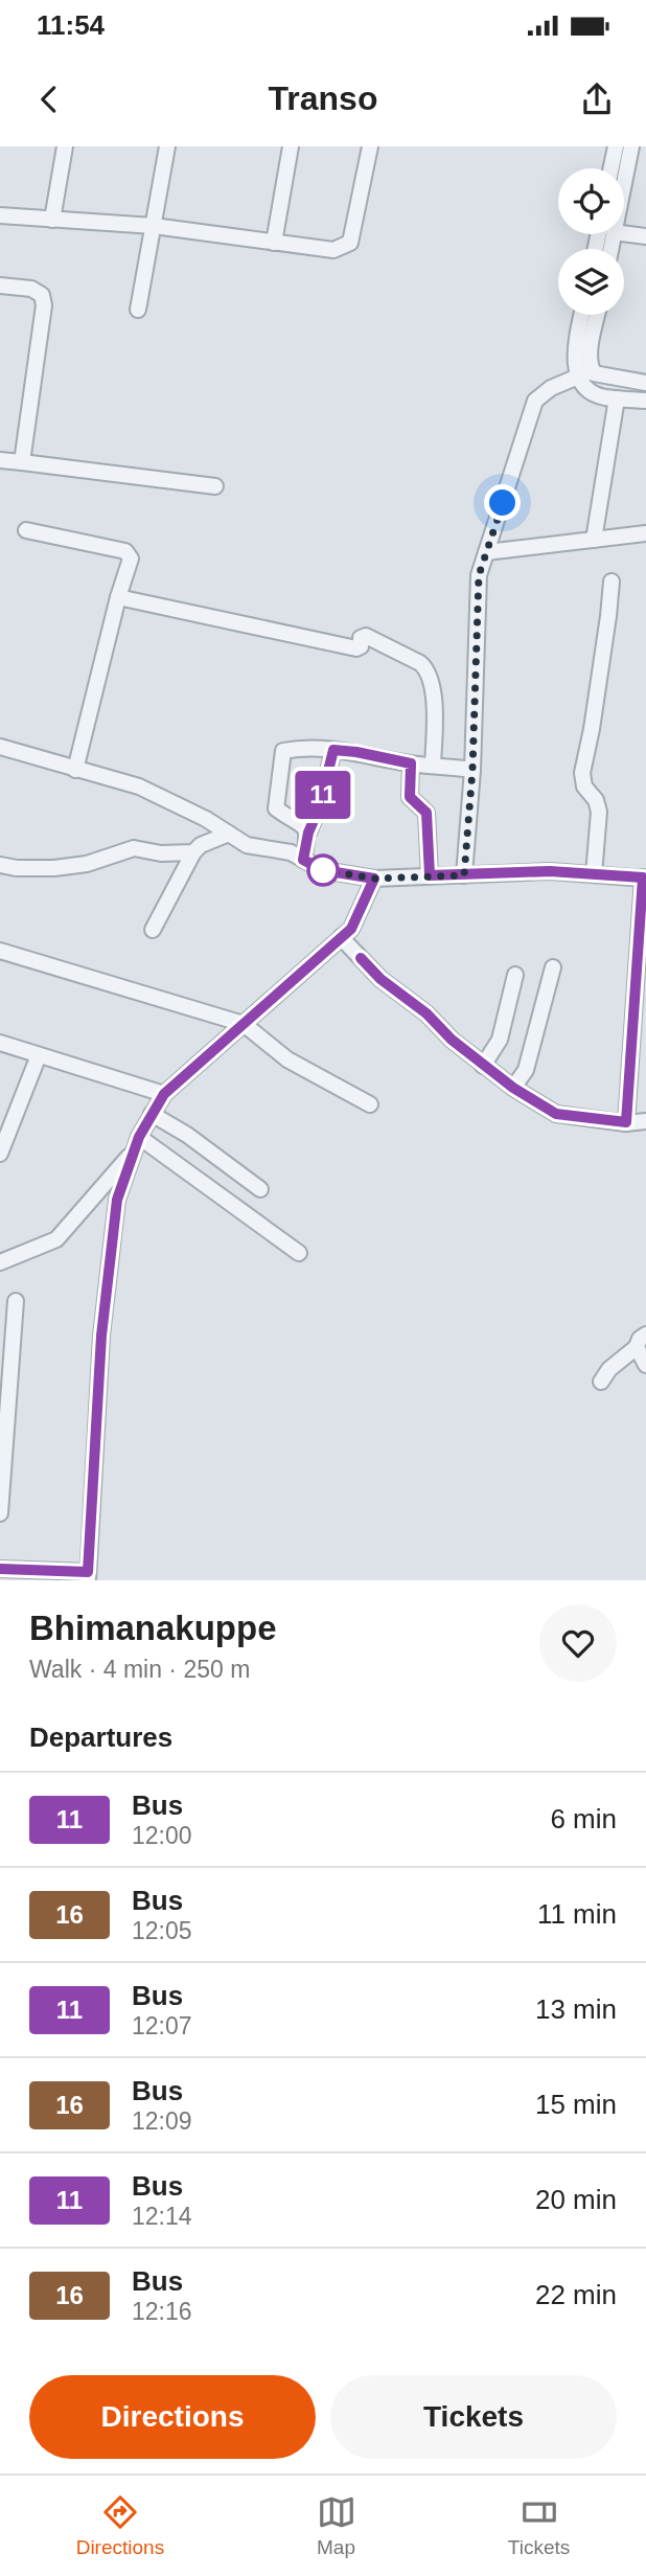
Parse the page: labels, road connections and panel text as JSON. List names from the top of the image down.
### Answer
{
  "lines": ["bus line 11"],
  "page": {
    "status": "11:54",
    "header": "Transo",
    "on_map": "11",
    "heading": [
      ["Bhimanakuppe", "Walk · 4 min · 250 m"],
      "Departures"
    ],
    "list": [
      {
        "mark": "11",
        "name": "Bus",
        "note": "12:00",
        "value": "6 min"
      },
      {
        "mark": "16",
        "name": "Bus",
        "note": "12:05",
        "value": "11 min"
      },
      {
        "mark": "11",
        "name": "Bus",
        "note": "12:07",
        "value": "13 min"
      },
      {
        "mark": "16",
        "name": "Bus",
        "note": "12:09",
        "value": "15 min"
      },
      {
        "mark": "11",
        "name": "Bus",
        "note": "12:14",
        "value": "20 min"
      },
      {
        "mark": "16",
        "name": "Bus",
        "note": "12:16",
        "value": "22 min"
      }
    ],
    "buttons": ["Directions", "Tickets"],
    "tabs": ["Directions", "Map", "Tickets"]
  }
}
